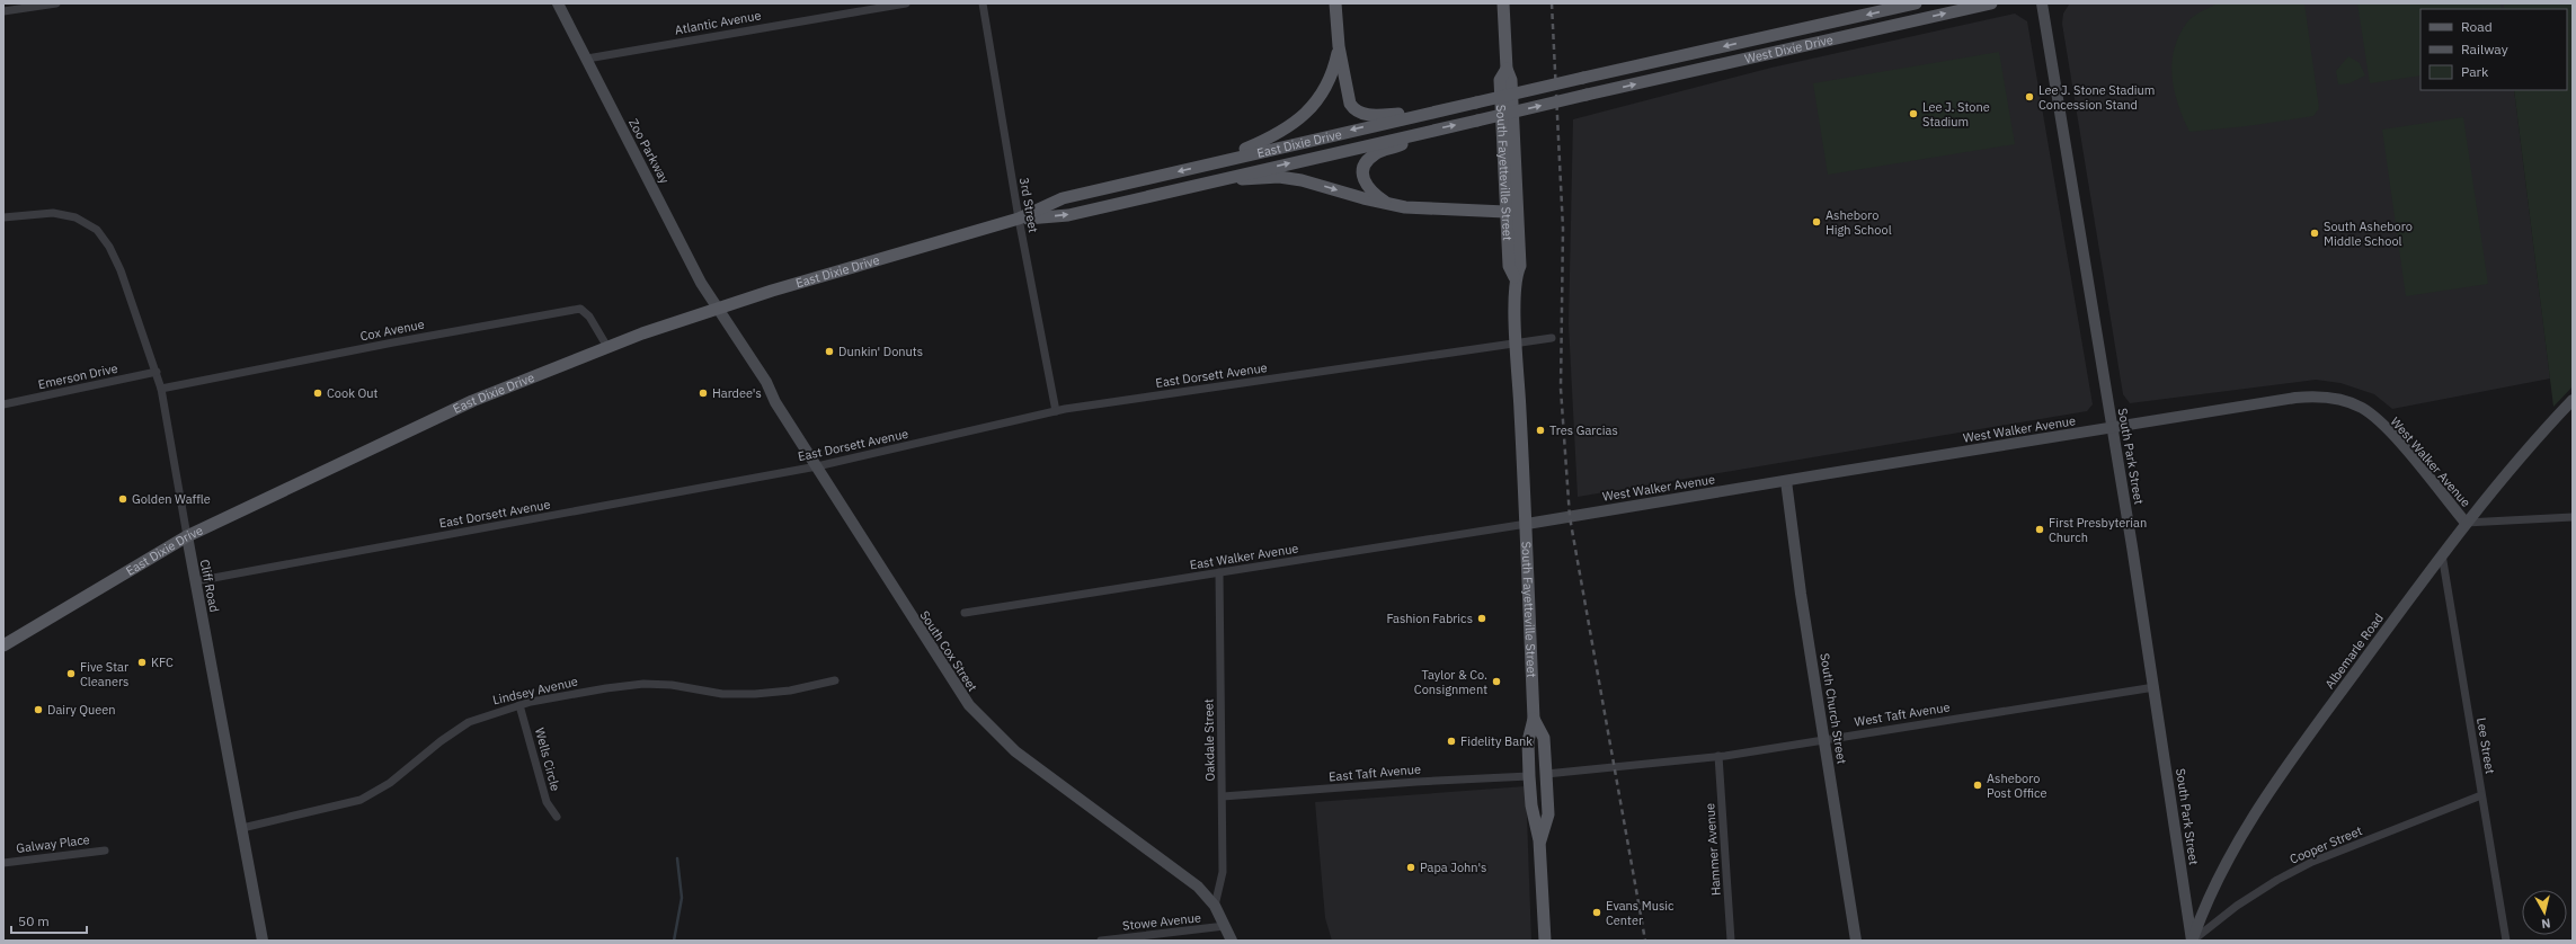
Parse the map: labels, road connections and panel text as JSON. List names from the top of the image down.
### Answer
{
  "streets": {
    "main road": [
      "West Dixie Drive",
      "East Dixie Drive",
      "Zoo Parkway",
      "South Fayetteville Street",
      "West Walker Avenue",
      "South Park Street",
      "Cliff Road",
      "South Cox Street",
      "Albemarle Road",
      "South Church Street"
    ],
    "street": [
      "Atlantic Avenue",
      "3rd Street",
      "Cox Avenue",
      "East Dorsett Avenue",
      "Emerson Drive",
      "East Walker Avenue",
      "Lindsey Avenue",
      "West Taft Avenue",
      "Oakdale Street",
      "Lee Street",
      "Wells Circle",
      "East Taft Avenue",
      "Galway Place",
      "Cooper Street",
      "Hammer Avenue",
      "Stowe Avenue"
    ]
  },
  "crossings": [
    ["Atlantic Avenue", "Zoo Parkway"],
    ["West Dixie Drive", "East Dixie Drive"],
    ["East Dixie Drive", "Zoo Parkway"],
    ["East Dixie Drive", "3rd Street"],
    ["East Dixie Drive", "Cox Avenue"],
    ["East Dixie Drive", "Cliff Road"],
    ["East Dixie Drive", "South Cox Street"],
    ["Zoo Parkway", "South Cox Street"],
    ["South Fayetteville Street", "East Dorsett Avenue"],
    ["South Fayetteville Street", "West Walker Avenue"],
    ["South Fayetteville Street", "East Walker Avenue"],
    ["South Fayetteville Street", "East Taft Avenue"],
    ["3rd Street", "East Dorsett Avenue"],
    ["Cox Avenue", "Cliff Road"],
    ["East Dorsett Avenue", "Cliff Road"],
    ["East Dorsett Avenue", "South Cox Street"],
    ["Emerson Drive", "Cliff Road"],
    ["West Walker Avenue", "South Park Street"],
    ["West Walker Avenue", "East Walker Avenue"],
    ["West Walker Avenue", "Albemarle Road"],
    ["West Walker Avenue", "South Church Street"],
    ["South Park Street", "Albemarle Road"],
    ["South Park Street", "West Taft Avenue"],
    ["South Park Street", "Cooper Street"],
    ["East Walker Avenue", "Oakdale Street"],
    ["Cliff Road", "Lindsey Avenue"],
    ["South Cox Street", "Oakdale Street"],
    ["South Cox Street", "Stowe Avenue"],
    ["Albemarle Road", "Lee Street"],
    ["Albemarle Road", "Cooper Street"],
    ["Lindsey Avenue", "Wells Circle"],
    ["South Church Street", "West Taft Avenue"],
    ["West Taft Avenue", "Hammer Avenue"],
    ["Oakdale Street", "East Taft Avenue"],
    ["Lee Street", "Cooper Street"]
  ],
  "places": [
    "Lee J. Stone Stadium Concession Stand",
    "Lee J. Stone Stadium",
    "Asheboro High School",
    "South Asheboro Middle School",
    "Dunkin' Donuts",
    "Cook Out",
    "Hardee's",
    "Tres Garcias",
    "Golden Waffle",
    "First Presbyterian Church",
    "Fashion Fabrics",
    "KFC",
    "Five Star Cleaners",
    "Taylor & Co. Consignment",
    "Dairy Queen",
    "Fidelity Bank",
    "Asheboro Post Office",
    "Papa John's",
    "Evans Music Center"
  ],
  "legend": ["Road", "Railway", "Park"],
  "scale_bar": "50 m",
  "north": "bottom"
}
